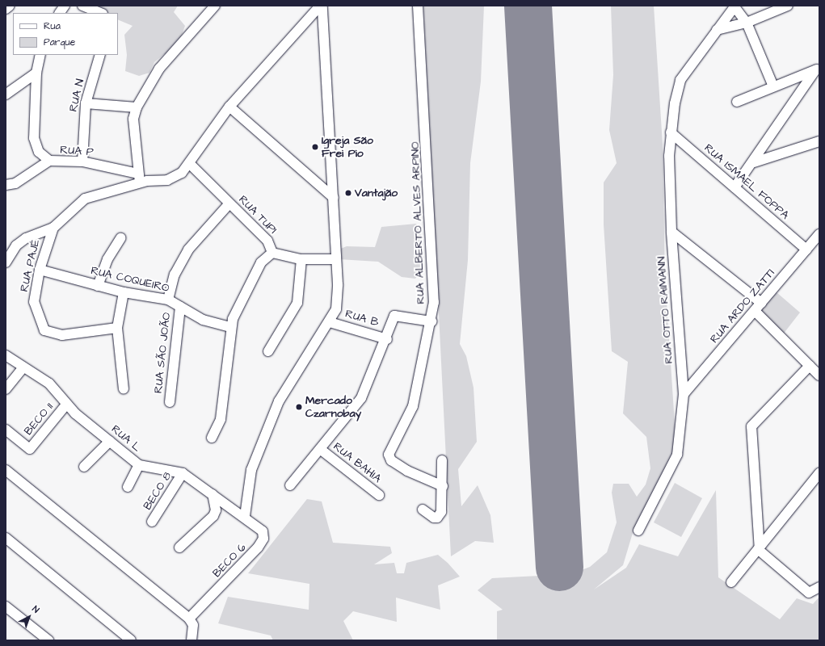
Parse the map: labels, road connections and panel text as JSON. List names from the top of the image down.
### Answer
{
  "streets": {
    "street": [
      "RUA N",
      "RUA P",
      "RUA ISMAEL FOPPA",
      "RUA TUPI",
      "RUA ALBERTO ALVES ARPINO",
      "RUA PAJÉ",
      "RUA COQUEIRO",
      "RUA ARDO ZATTI",
      "RUA OTTO RAIMANN",
      "RUA B",
      "RUA SÃO JOÃO",
      "BECO 11",
      "RUA L",
      "RUA BAHIA",
      "BECO 8",
      "BECO 6"
    ]
  },
  "crossings": [
    ["RUA N", "RUA P"],
    ["RUA ISMAEL FOPPA", "RUA ARDO ZATTI"],
    ["RUA ISMAEL FOPPA", "RUA OTTO RAIMANN"],
    ["RUA TUPI", "RUA SÃO JOÃO"],
    ["RUA ALBERTO ALVES ARPINO", "RUA B"],
    ["RUA PAJÉ", "RUA COQUEIRO"],
    ["RUA COQUEIRO", "RUA SÃO JOÃO"],
    ["RUA ARDO ZATTI", "RUA OTTO RAIMANN"],
    ["BECO 11", "RUA L"],
    ["RUA L", "BECO 8"],
    ["RUA L", "BECO 6"]
  ],
  "places": ["Igreja São Frei Pio", "Vantajão", "Mercado Czarnobay"],
  "legend": ["Rua", "Parque"],
  "north": "top right"
}
